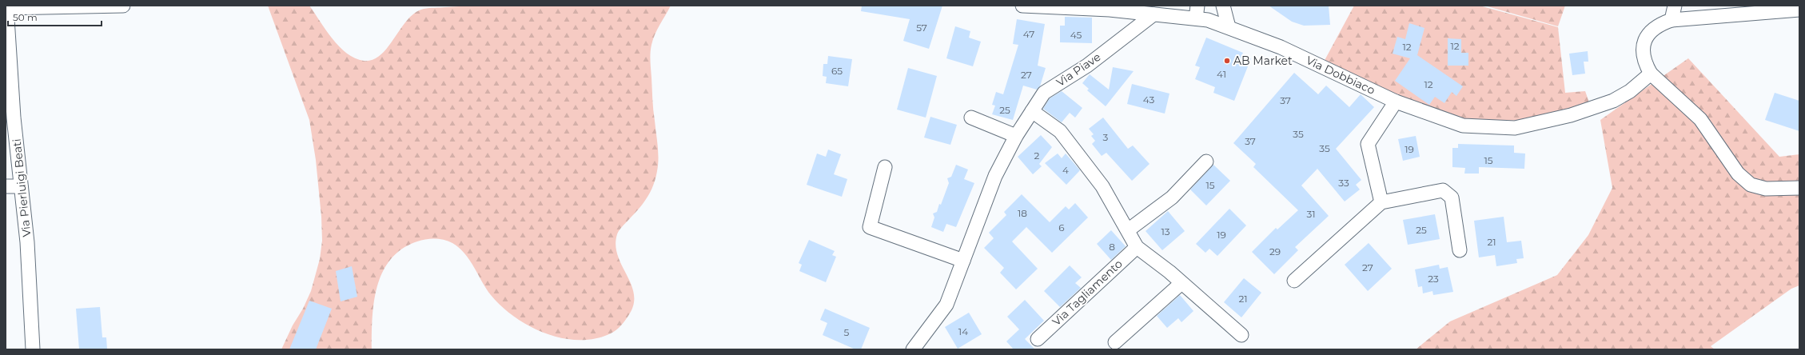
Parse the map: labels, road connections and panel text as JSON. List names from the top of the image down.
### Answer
{
  "streets": {
    "street": [
      "Via Piave",
      "Via Dobbiaco",
      "Via Pierluigi Beati",
      "Via Tagliamento"
    ]
  },
  "crossings": [
    ["Via Piave", "Via Dobbiaco"]
  ],
  "places": ["AB Market"],
  "house_numbers": [
    "57",
    "47",
    "45",
    "12",
    "12",
    "65",
    "41",
    "27",
    "12",
    "43",
    "37",
    "25",
    "35",
    "3",
    "37",
    "35",
    "19",
    "2",
    "15",
    "4",
    "33",
    "15",
    "18",
    "31",
    "6",
    "25",
    "13",
    "19",
    "21",
    "8",
    "29",
    "27",
    "23",
    "21",
    "14",
    "5"
  ],
  "scale_bar": "50 m"
}
